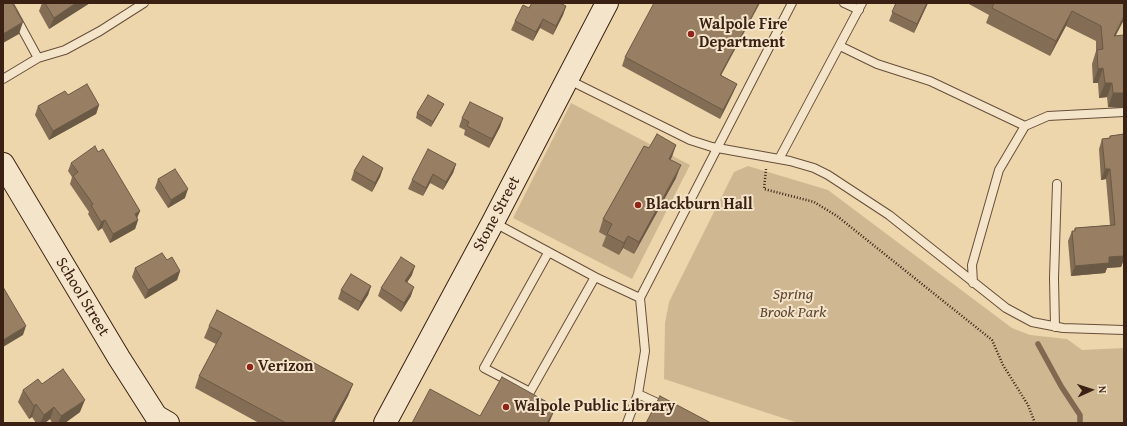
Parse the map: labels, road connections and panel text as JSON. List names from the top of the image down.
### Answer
{
  "streets": {
    "street": ["Stone Street", "School Street"]
  },
  "parks": ["Spring Brook Park"],
  "places": [
    "Walpole Fire Department",
    "Blackburn Hall",
    "Verizon",
    "Walpole Public Library"
  ],
  "north": "right"
}
